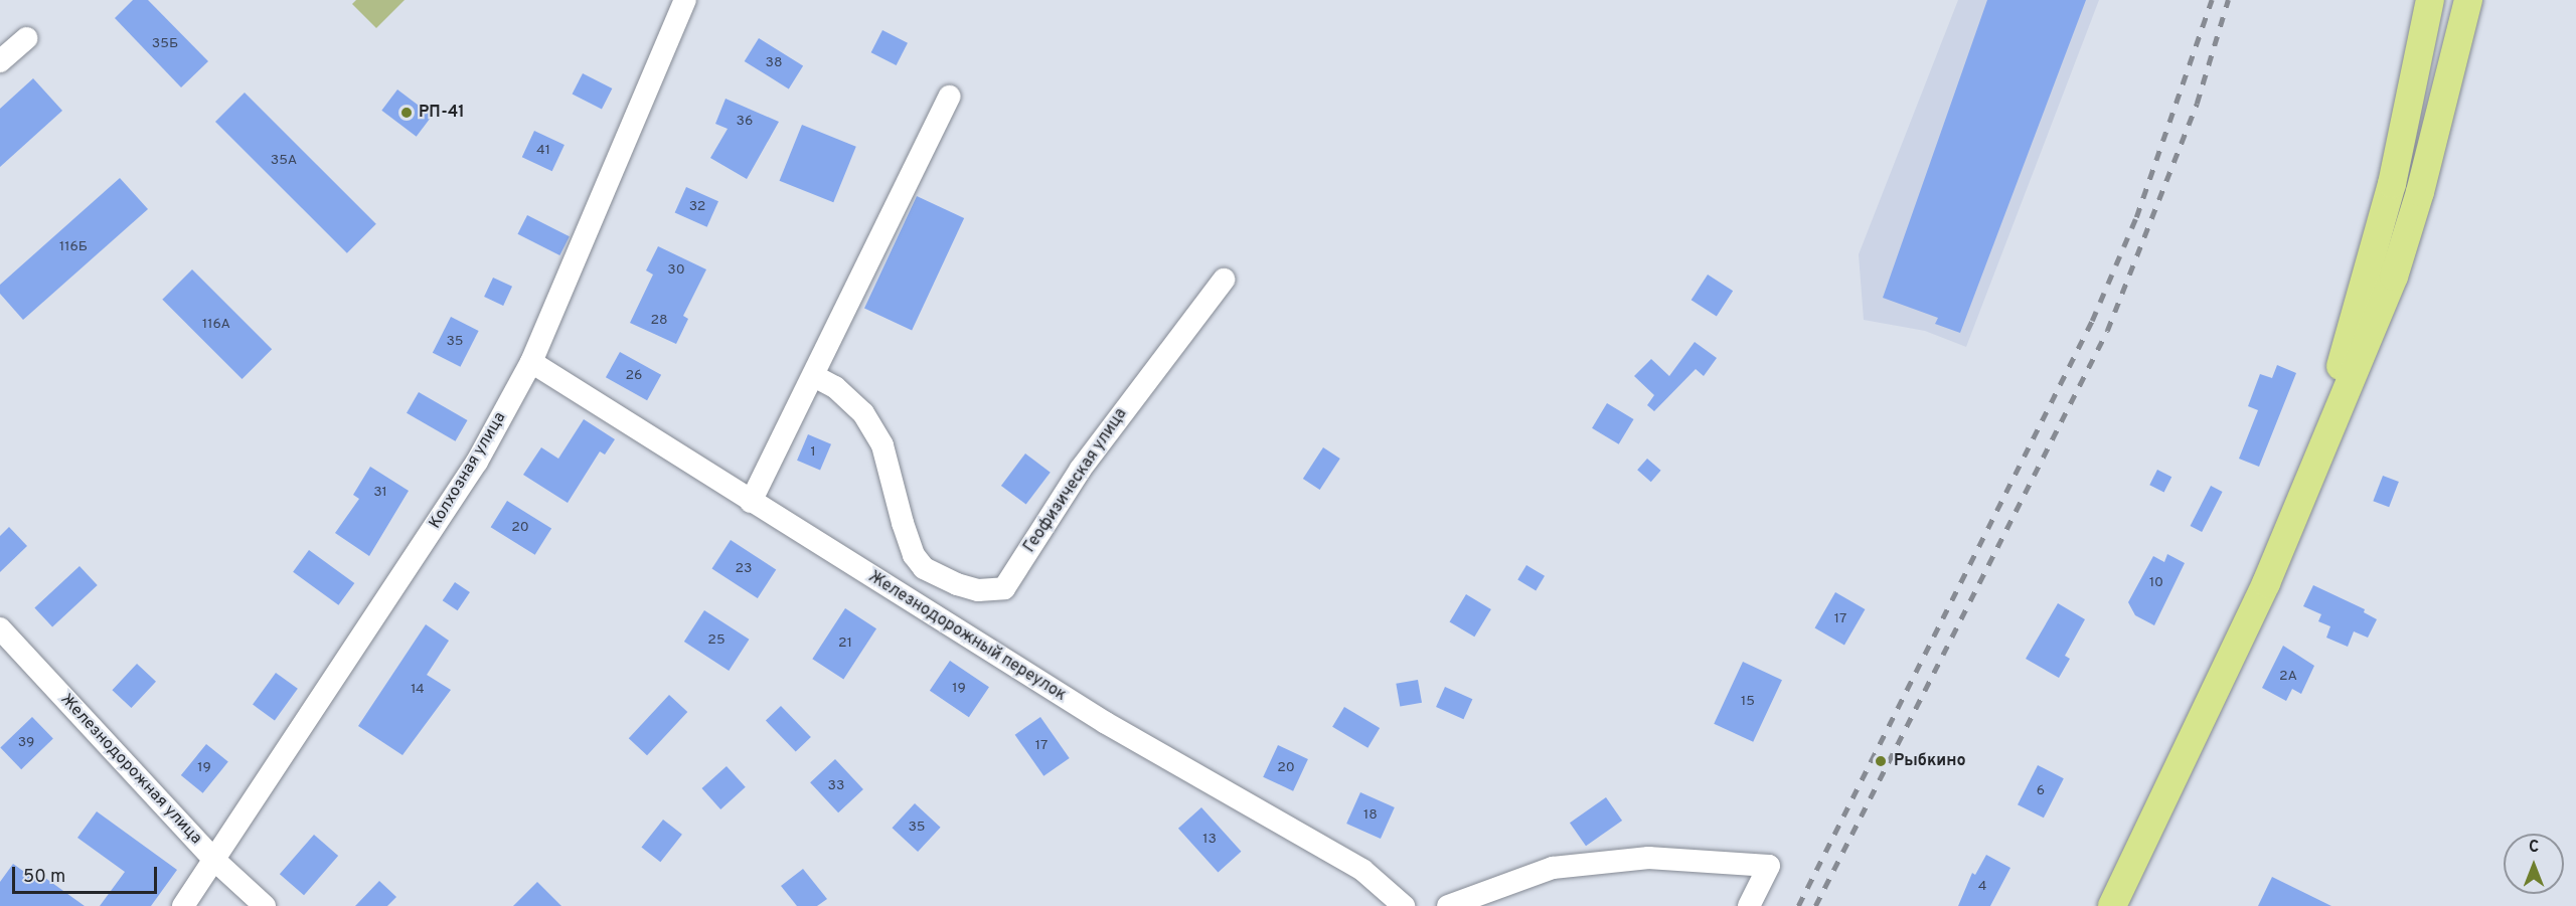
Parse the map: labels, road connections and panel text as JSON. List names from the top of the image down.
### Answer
{
  "streets": {
    "street": [
      "Колхозная улица",
      "Геофизическая улица",
      "Железнодорожный переулок",
      "Железнодорожная улица"
    ]
  },
  "crossings": [
    ["Колхозная улица", "Железнодорожный переулок"],
    ["Колхозная улица", "Железнодорожная улица"]
  ],
  "places": ["РП-41", "Рыбкино"],
  "house_numbers": [
    "35Б",
    "38",
    "36",
    "41",
    "35А",
    "32",
    "116Б",
    "30",
    "28",
    "116А",
    "35",
    "26",
    "1",
    "31",
    "20",
    "23",
    "10",
    "17",
    "25",
    "21",
    "2А",
    "19",
    "14",
    "15",
    "39",
    "17",
    "19",
    "20",
    "33",
    "6",
    "18",
    "35",
    "13",
    "4"
  ],
  "scale_bar": "50 m",
  "north": "top"
}
